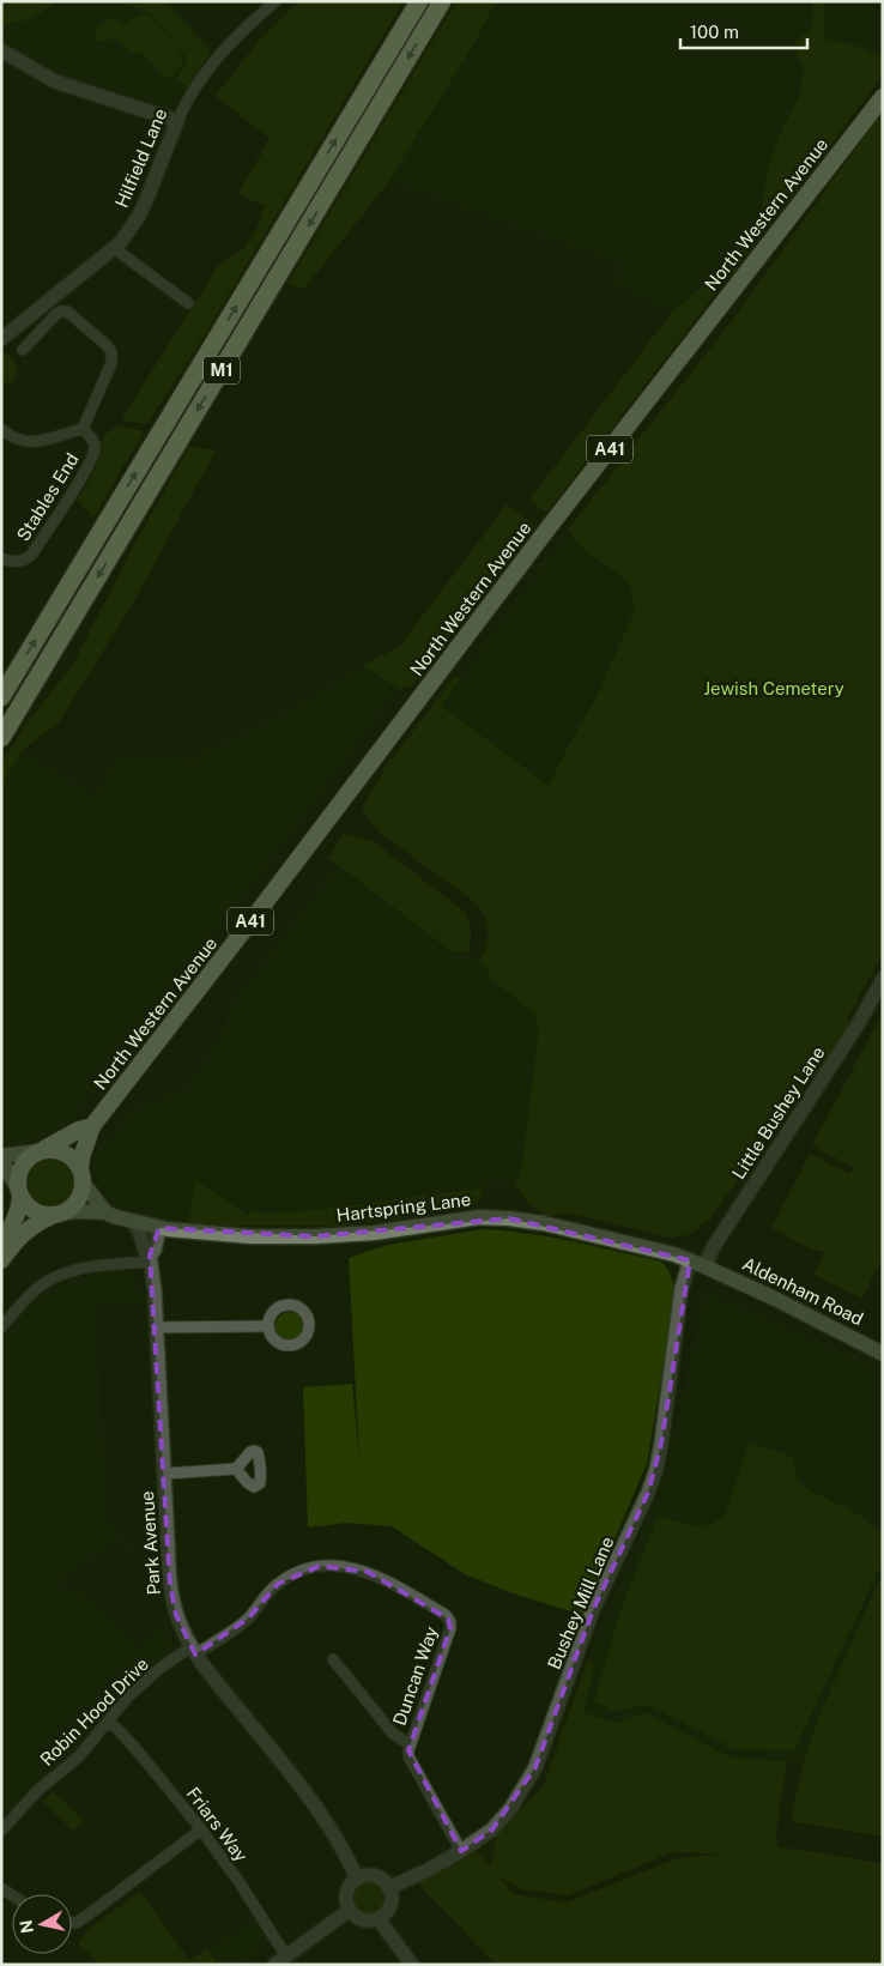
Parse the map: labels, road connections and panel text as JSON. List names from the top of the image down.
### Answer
{
  "streets": {
    "highway": ["North Western Avenue", "M1", "A41"],
    "main road": ["Hartspring Lane", "Aldenham Road"],
    "street": [
      "Hilfield Lane",
      "Stables End",
      "Little Bushey Lane",
      "Park Avenue",
      "Bushey Mill Lane",
      "Duncan Way",
      "Robin Hood Drive",
      "Friars Way"
    ]
  },
  "crossings": [
    ["North Western Avenue", "Hartspring Lane"],
    ["Little Bushey Lane", "Hartspring Lane"],
    ["Little Bushey Lane", "Aldenham Road"],
    ["Little Bushey Lane", "Bushey Mill Lane"],
    ["Hartspring Lane", "Aldenham Road"],
    ["Hartspring Lane", "Park Avenue"],
    ["Hartspring Lane", "Bushey Mill Lane"],
    ["Aldenham Road", "Bushey Mill Lane"],
    ["Park Avenue", "Bushey Mill Lane"],
    ["Park Avenue", "Duncan Way"],
    ["Park Avenue", "Robin Hood Drive"],
    ["Bushey Mill Lane", "Duncan Way"],
    ["Duncan Way", "Robin Hood Drive"],
    ["Robin Hood Drive", "Friars Way"]
  ],
  "parks": ["Jewish Cemetery"],
  "scale_bar": "100 m",
  "north": "left"
}
